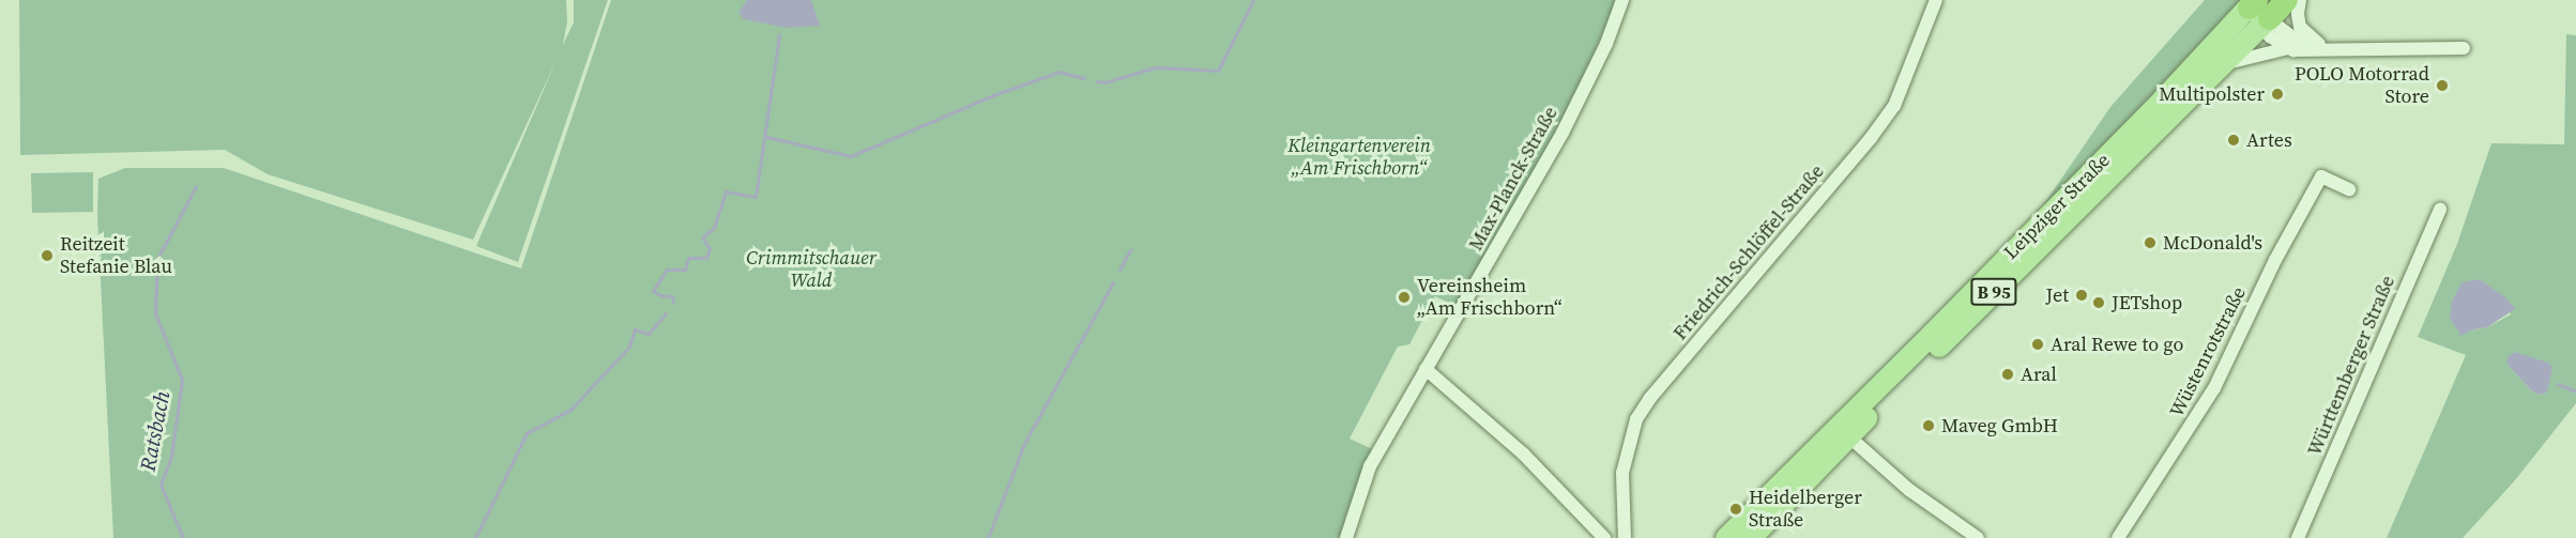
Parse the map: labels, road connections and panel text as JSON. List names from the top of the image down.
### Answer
{
  "streets": {
    "highway": ["Leipziger Straße", "B 95"],
    "street": [
      "Max-Planck-Straße",
      "Friedrich-Schlöffel-Straße",
      "Wüstenrotstraße",
      "Württemberger Straße"
    ]
  },
  "water": ["Ratsbach"],
  "parks": ["Kleingartenverein „Am Frischborn“", "Crimmitschauer Wald"],
  "places": [
    "POLO Motorrad Store",
    "Multipolster",
    "Artes",
    "McDonald's",
    "Reitzeit Stefanie Blau",
    "Jet",
    "Vereinsheim „Am Frischborn“",
    "JETshop",
    "Aral Rewe to go",
    "Aral",
    "Maveg GmbH",
    "Heidelberger Straße"
  ]
}
